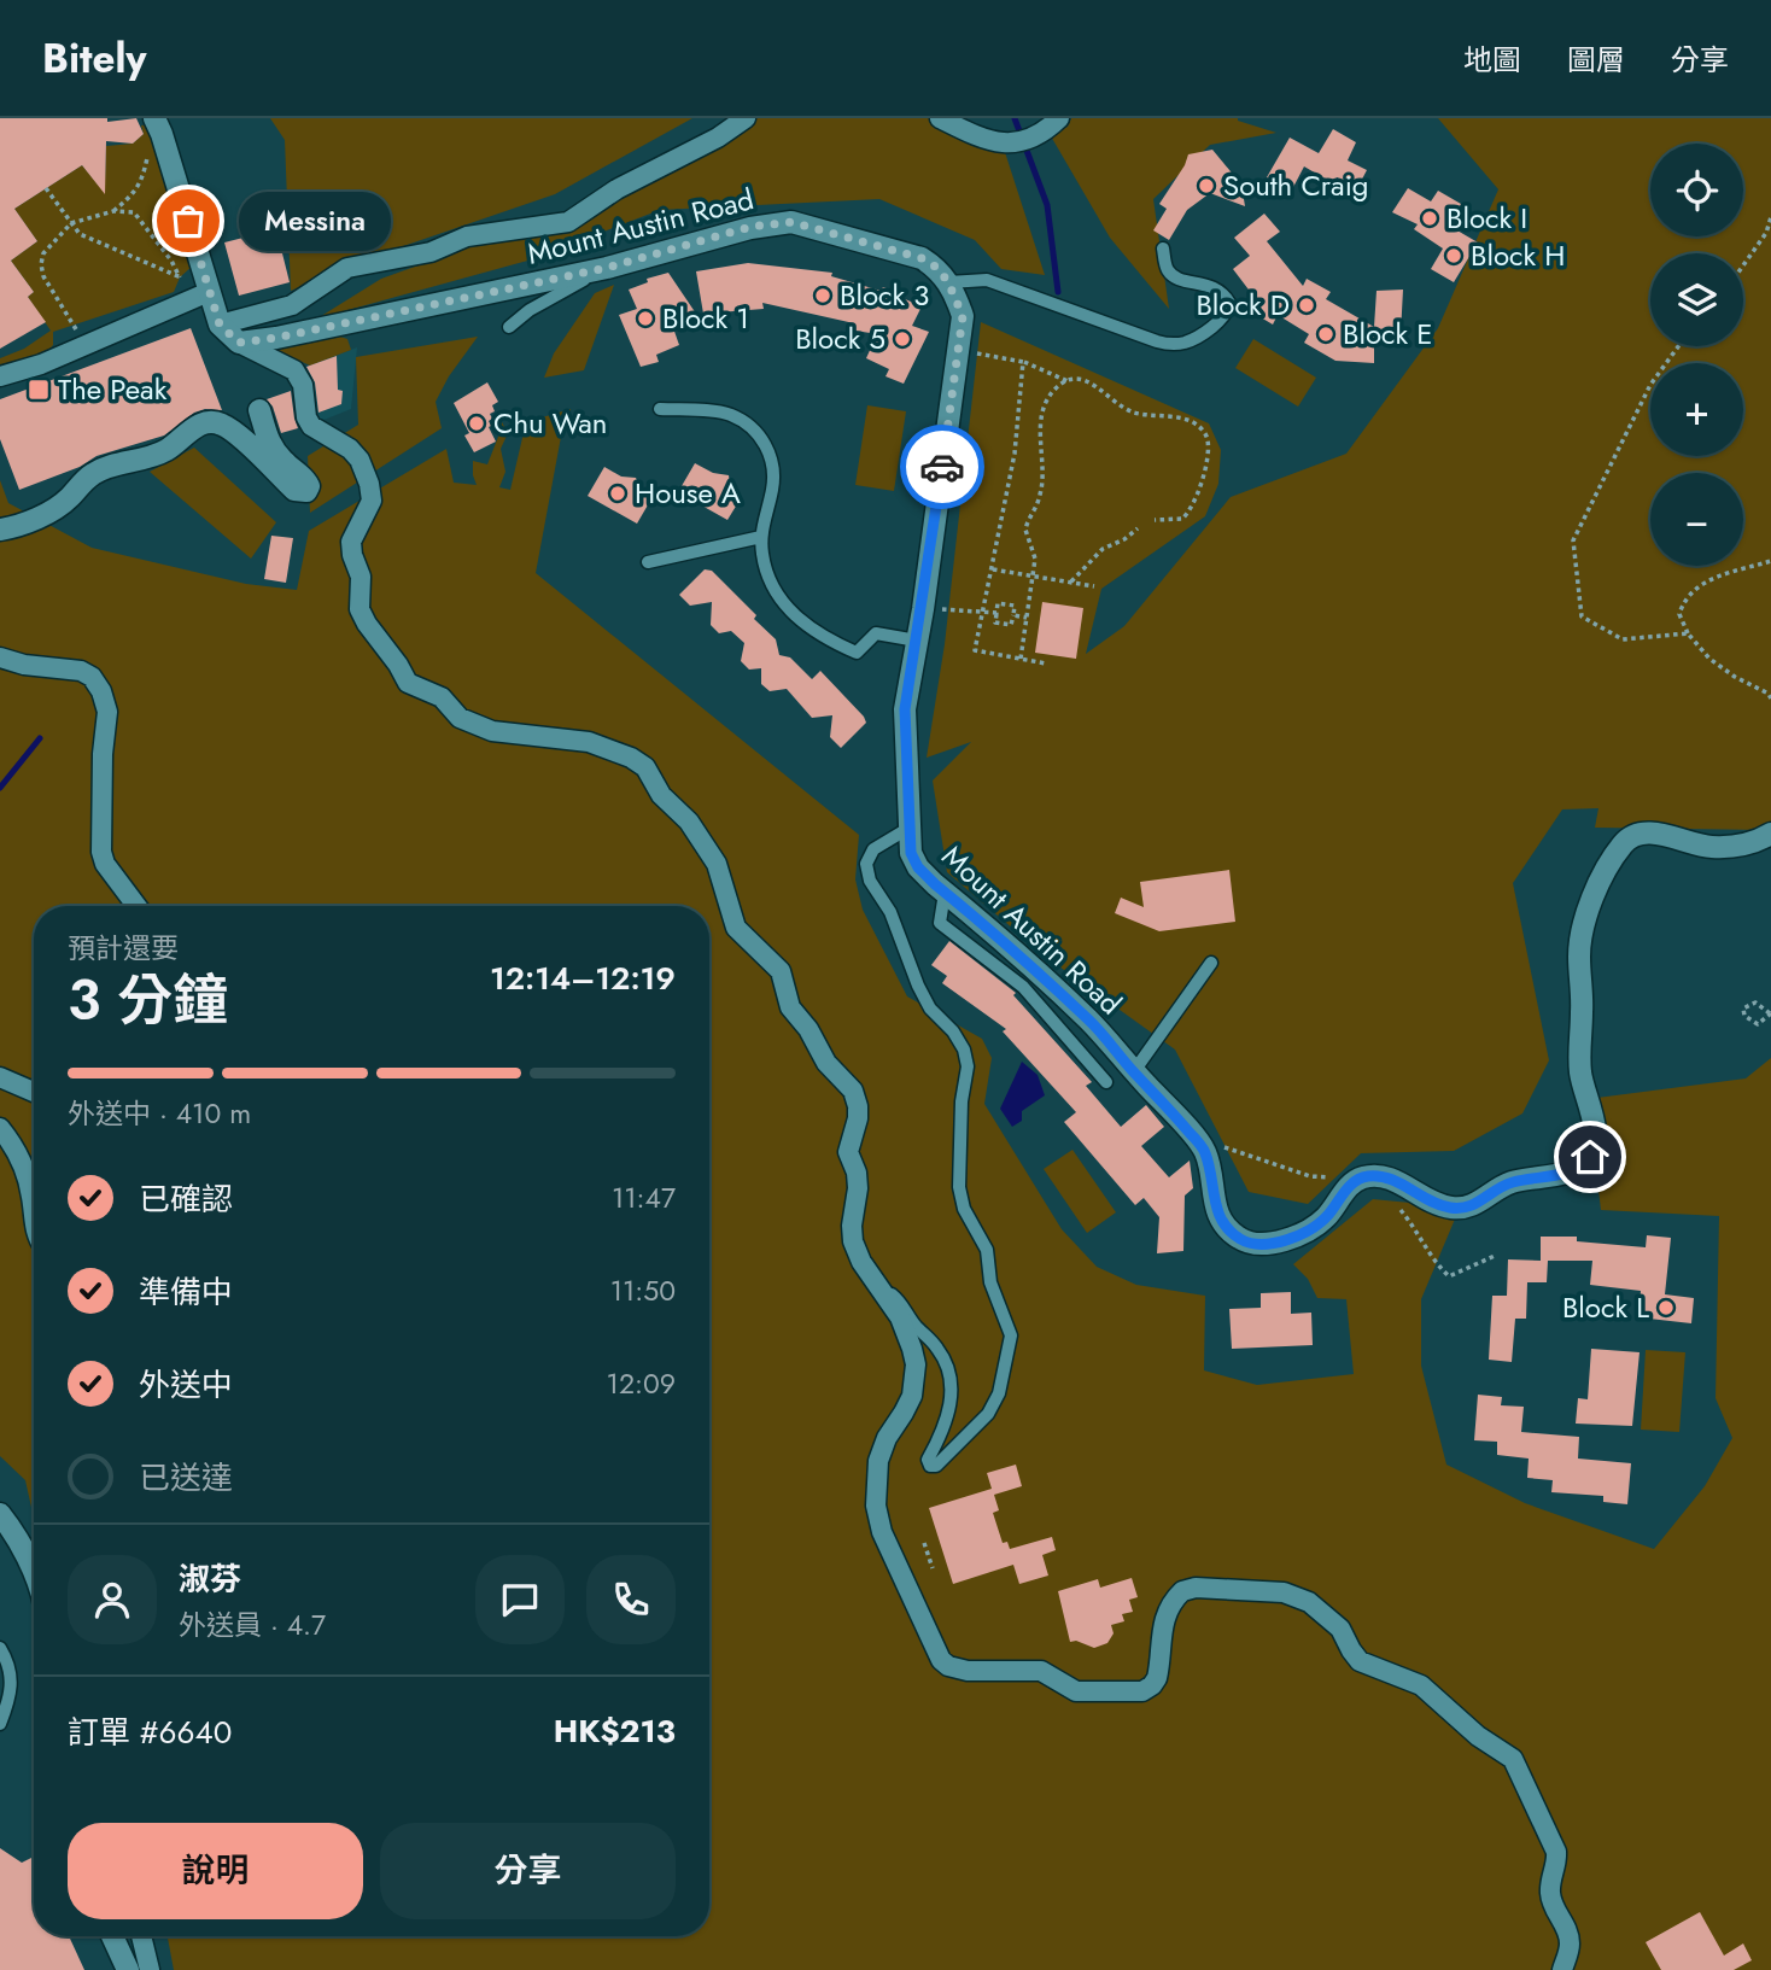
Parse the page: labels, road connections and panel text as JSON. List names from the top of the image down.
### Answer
{
  "streets": {
    "street": ["Mount Austin Road"]
  },
  "places": {
    "other": [
      "South Craig",
      "Block I",
      "Messina",
      "Block H",
      "Block 3",
      "Block D",
      "Block 1",
      "Block E",
      "Block 5",
      "Chu Wan",
      "House A",
      "Block L"
    ],
    "transit": ["The Peak"]
  },
  "page": {
    "header": "Bitely",
    "nav": ["地圖", "圖層", "分享"],
    "map_buttons": ["+", "−"],
    "bubble": "Messina",
    "heading": ["3 分鐘", "預計還要", "12:14–12:19"],
    "panel": [
      "淑芬",
      "外送員 · 4.7",
      "訂單 #6640",
      "HK$213"
    ],
    "bar": "外送中 · 410 m",
    "list": [
      ["已確認", "11:47"],
      ["準備中", "11:50"],
      ["外送中", "12:09"],
      "已送達"
    ],
    "buttons": ["說明", "分享"]
  }
}
